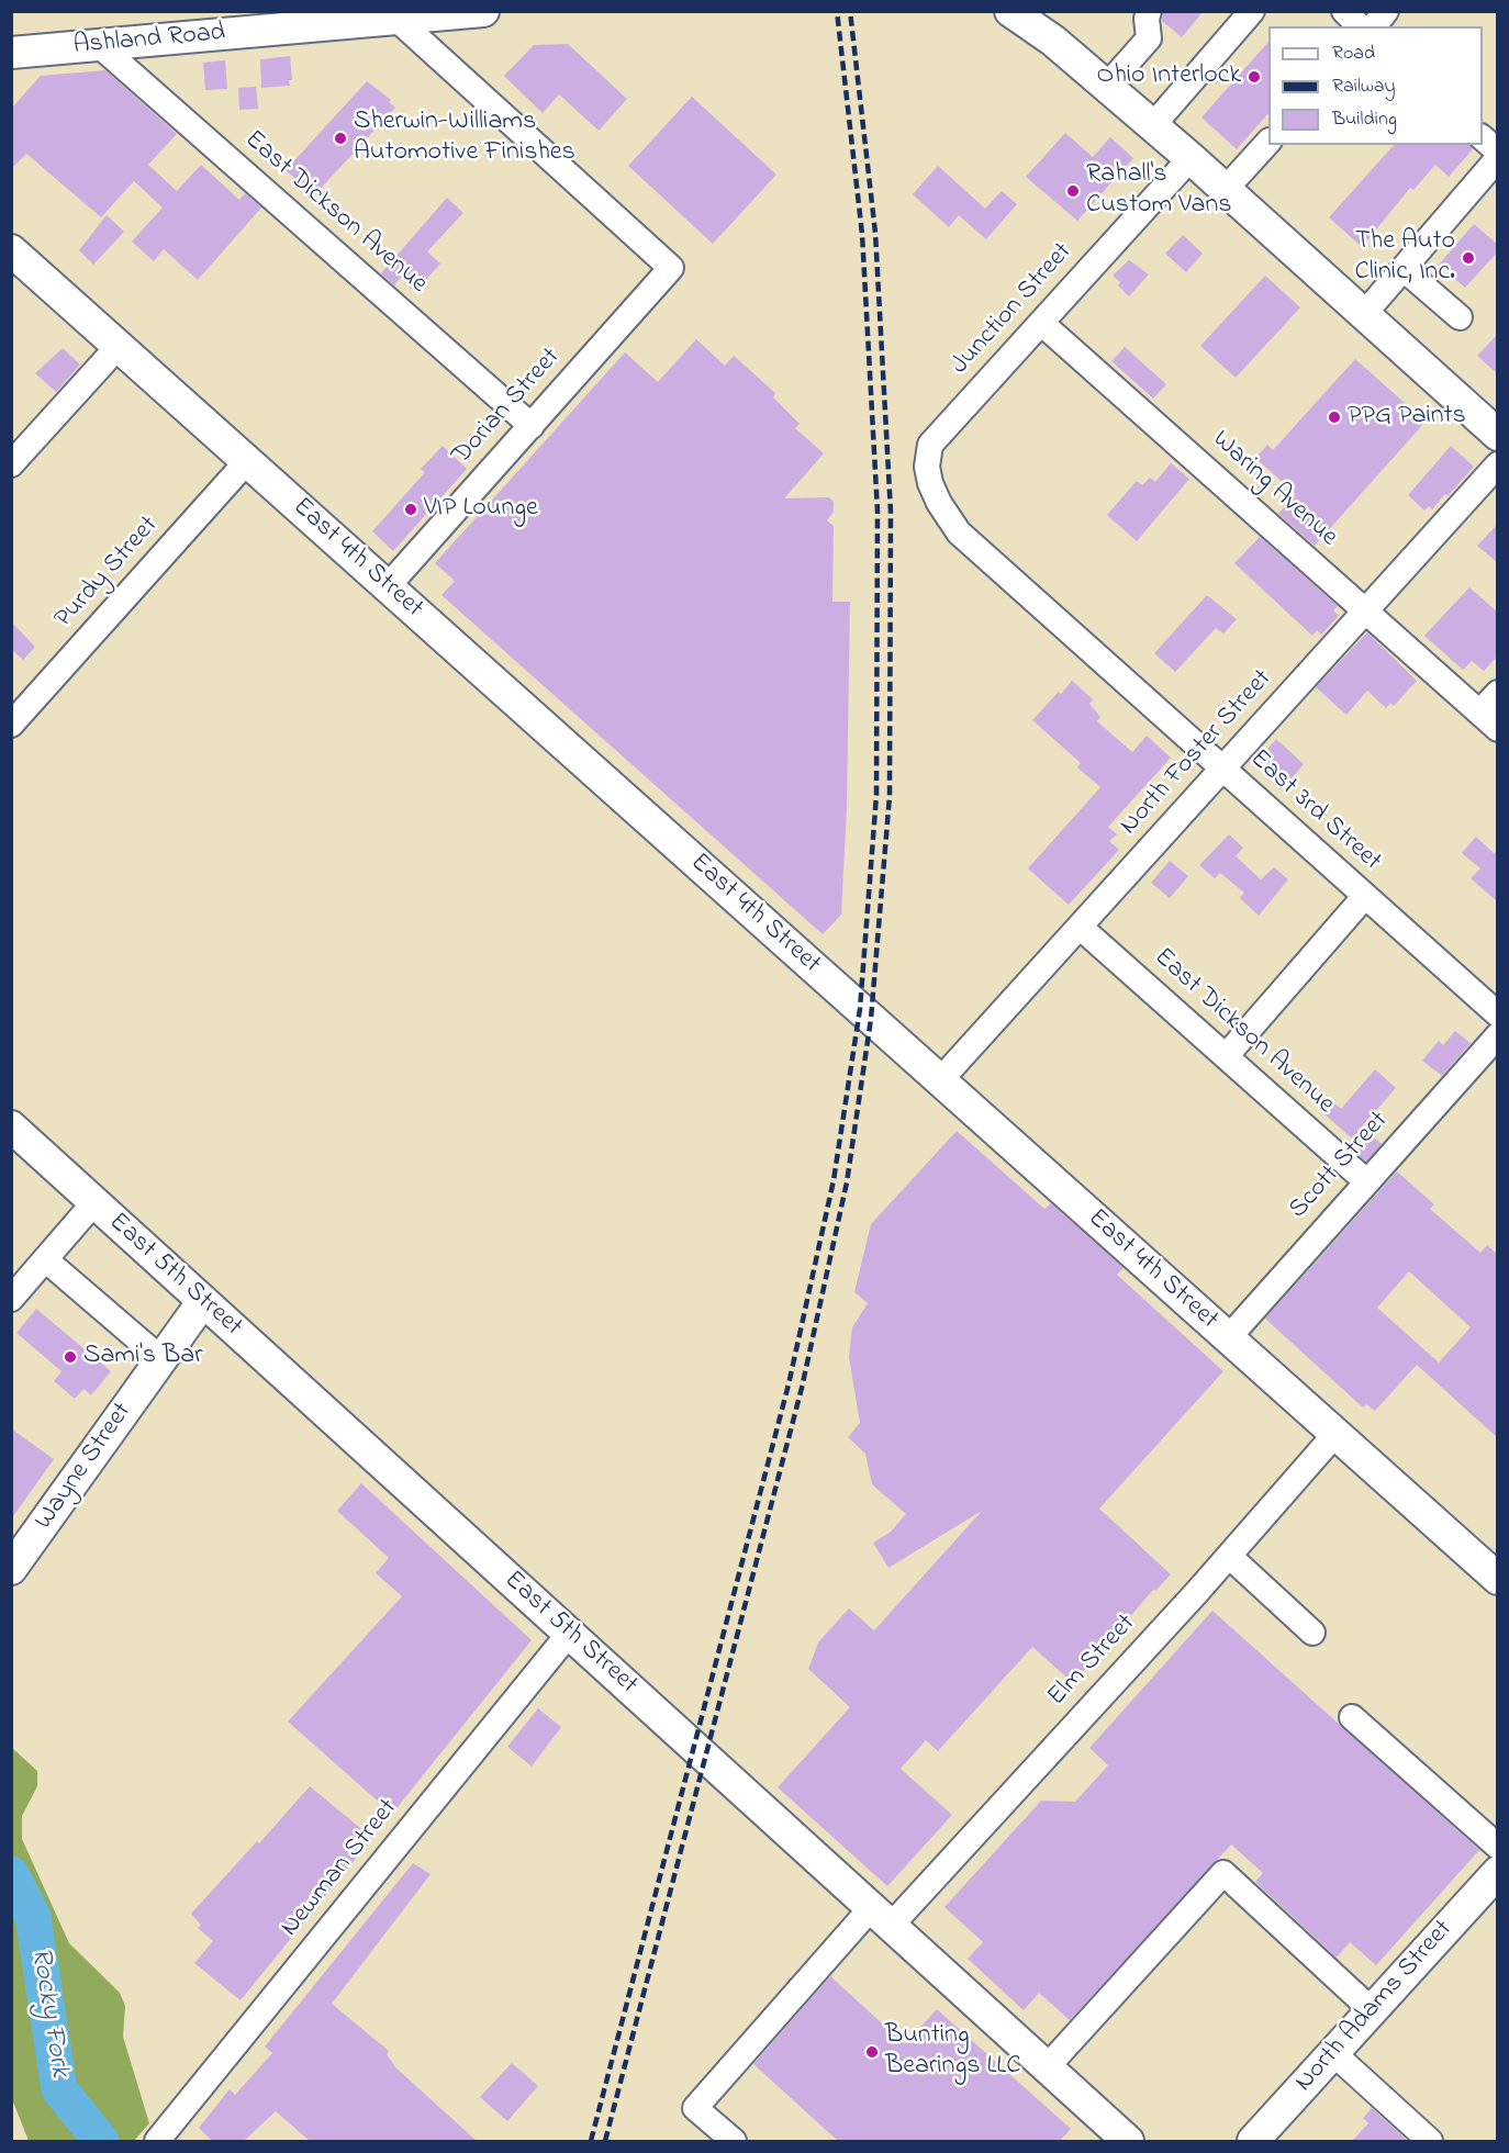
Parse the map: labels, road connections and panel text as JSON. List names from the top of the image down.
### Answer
{
  "streets": {
    "main road": [
      "Ashland Road",
      "East 4th Street",
      "East 5th Street",
      "Wayne Street",
      "North Adams Street"
    ],
    "street": [
      "East Dickson Avenue",
      "Junction Street",
      "Dorian Street",
      "Waring Avenue",
      "Purdy Street",
      "North Foster Street",
      "East 3rd Street",
      "Scott Street",
      "Elm Street",
      "Newman Street"
    ]
  },
  "crossings": [
    ["Ashland Road", "East Dickson Avenue"],
    ["Ashland Road", "Dorian Street"],
    ["East Dickson Avenue", "Dorian Street"],
    ["East Dickson Avenue", "North Foster Street"],
    ["East Dickson Avenue", "Scott Street"],
    ["Junction Street", "Waring Avenue"],
    ["Junction Street", "East 3rd Street"],
    ["Dorian Street", "East 4th Street"],
    ["Waring Avenue", "North Foster Street"],
    ["East 4th Street", "Purdy Street"],
    ["East 4th Street", "North Foster Street"],
    ["East 4th Street", "Scott Street"],
    ["East 4th Street", "Elm Street"],
    ["North Foster Street", "East 3rd Street"],
    ["East 5th Street", "Wayne Street"],
    ["East 5th Street", "Elm Street"],
    ["East 5th Street", "Newman Street"]
  ],
  "water": ["Rocky Fork"],
  "places": [
    "Ohio Interlock",
    "Sherwin-Williams Automotive Finishes",
    "Rahall's Custom Vans",
    "The Auto Clinic, Inc.",
    "PPG Paints",
    "VIP Lounge",
    "Sami's Bar",
    "Bunting Bearings LLC"
  ],
  "legend": ["Road", "Railway", "Building"]
}
